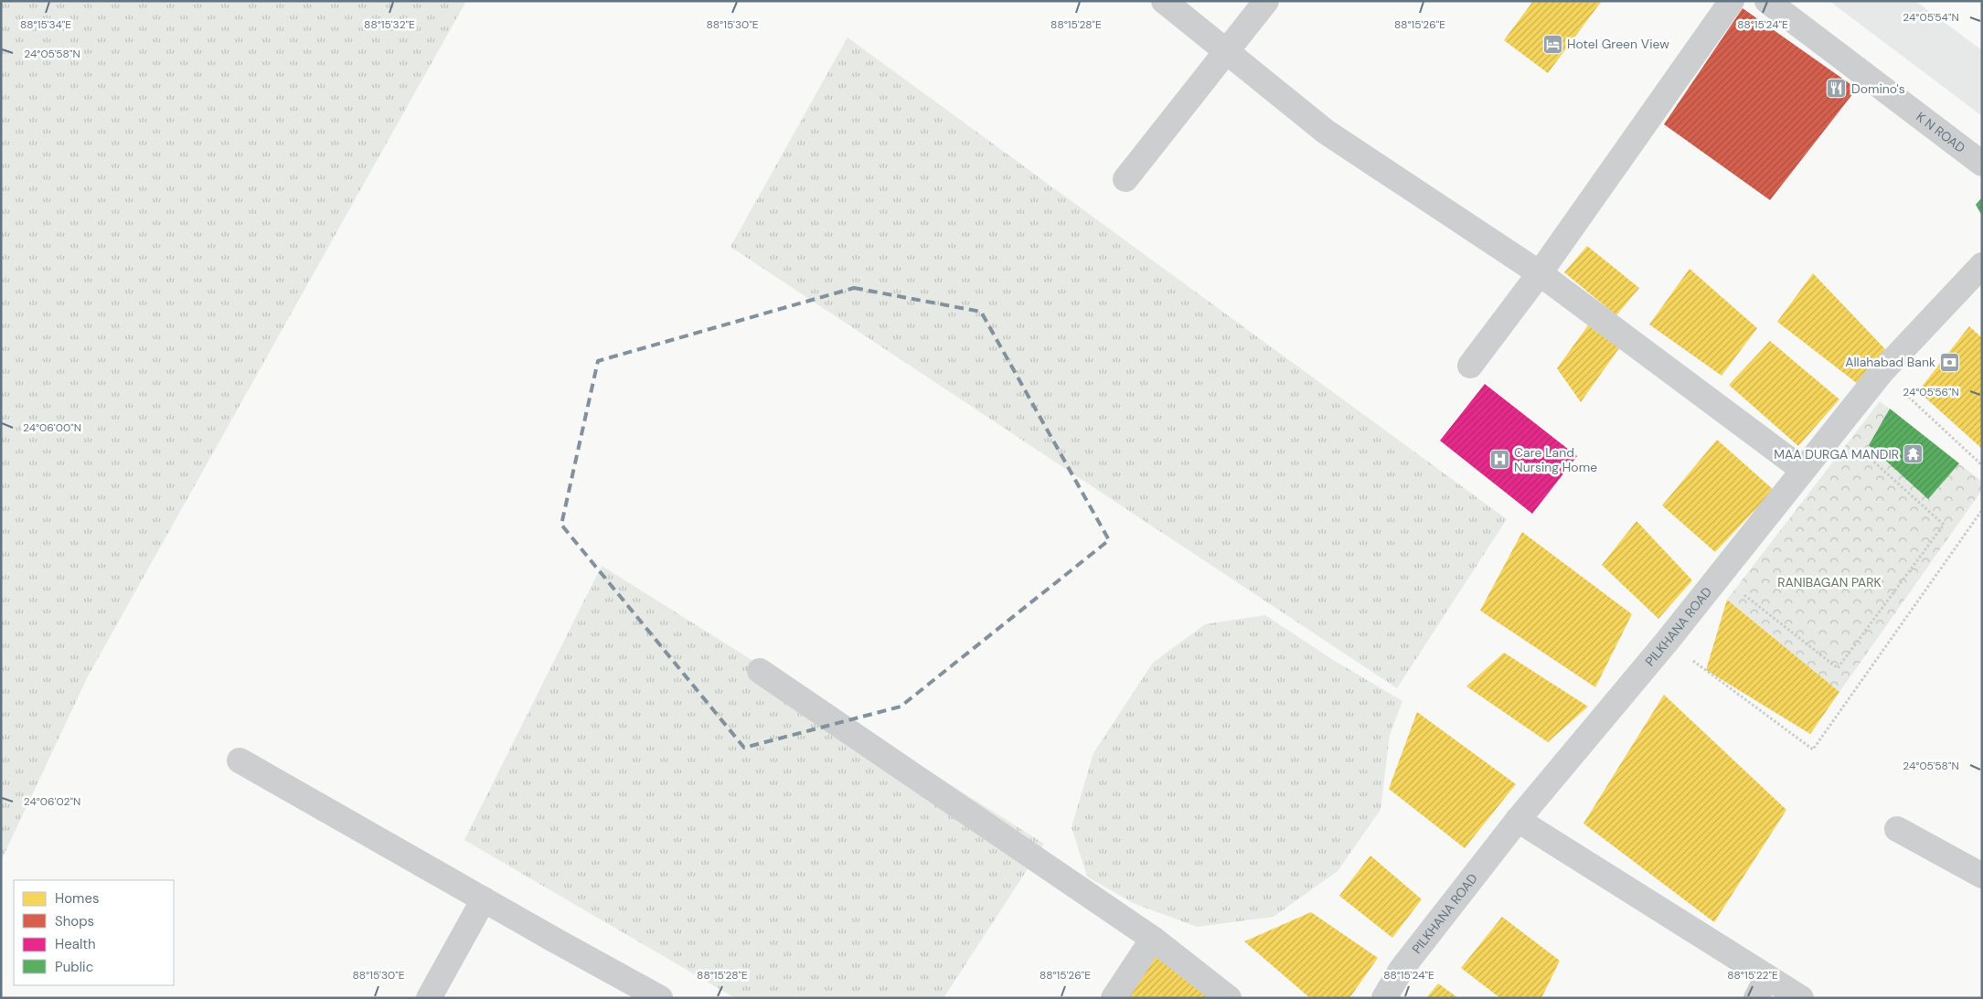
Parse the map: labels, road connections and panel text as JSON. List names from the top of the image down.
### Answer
{
  "streets": {
    "street": ["K N ROAD", "PILKHANA ROAD"]
  },
  "parks": ["RANIBAGAN PARK"],
  "places": {
    "hotel": ["Hotel Green View"],
    "restaurant": ["Domino's"],
    "bank": ["Allahabad Bank"],
    "temple": ["MAA DURGA MANDIR"],
    "hospital": ["Care Land Nursing Home"]
  },
  "legend": [
    "Homes",
    "Shops",
    "Health",
    "Public"
  ],
  "coordinates": [
    "24°05'54\"N",
    "88°15'24\"E",
    "88°15'34\"E",
    "88°15'32\"E",
    "88°15'30\"E",
    "88°15'28\"E",
    "88°15'26\"E",
    "24°05'58\"N",
    "24°05'56\"N",
    "24°06'00\"N",
    "24°06'02\"N",
    "88°15'22\"E"
  ]
}
